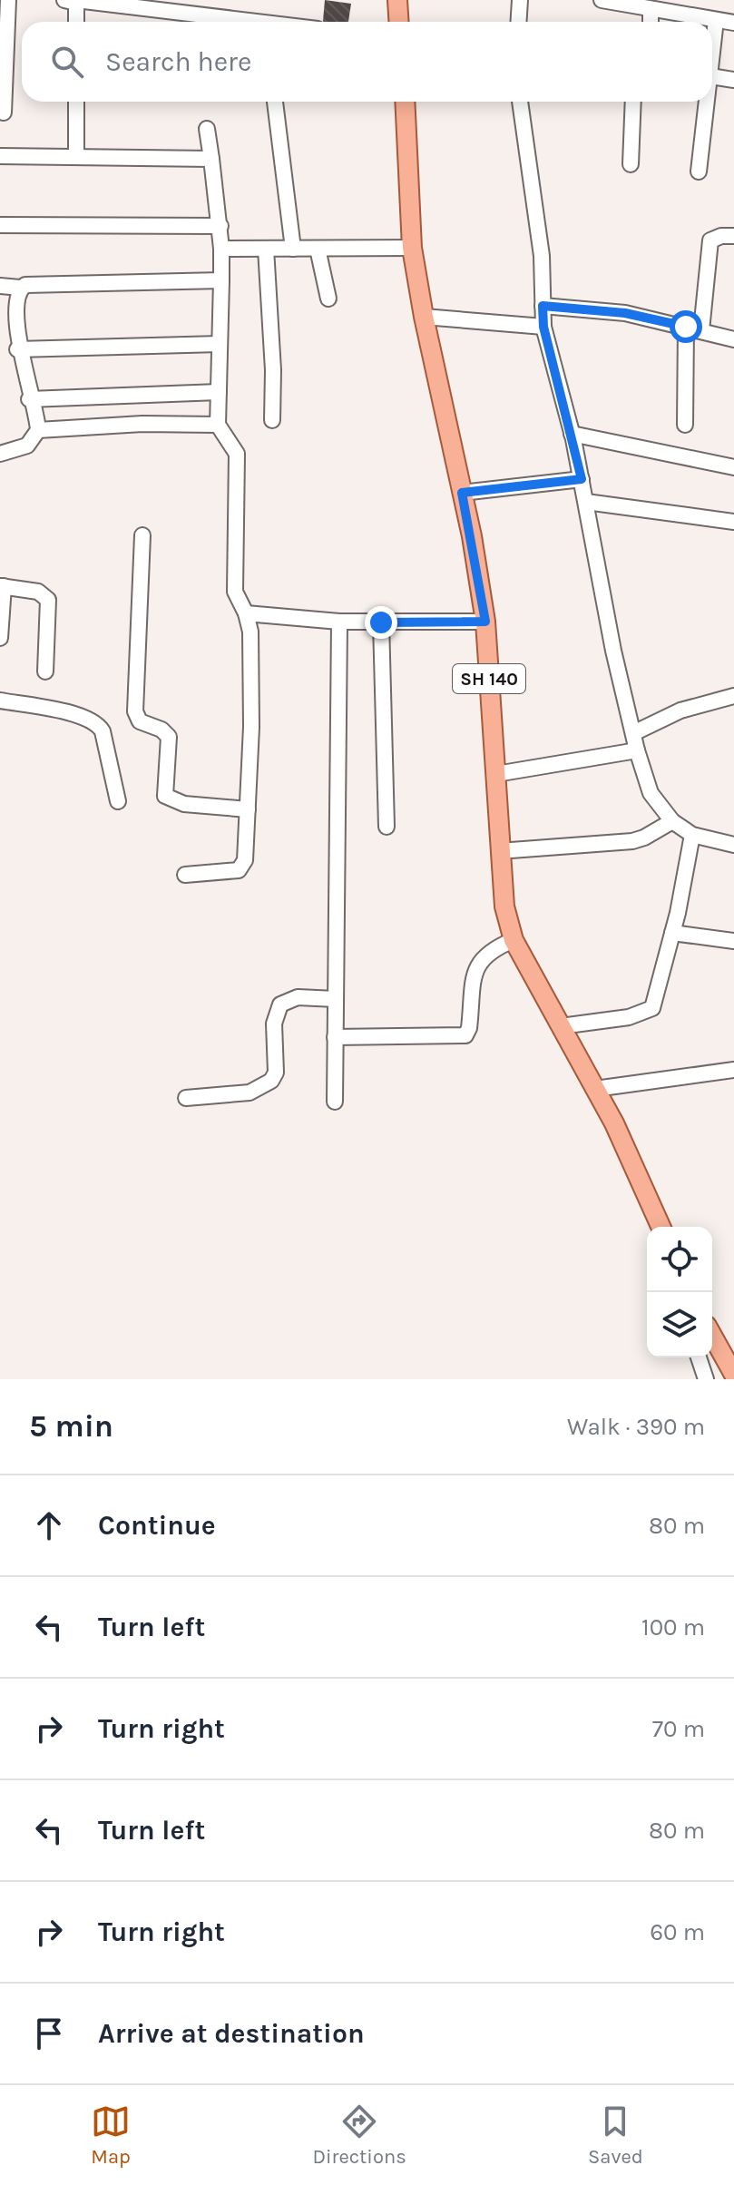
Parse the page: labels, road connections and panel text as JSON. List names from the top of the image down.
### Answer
{
  "streets": {
    "main road": ["SH 140"]
  },
  "page": {
    "search": "Search here",
    "heading": ["5 min", "Walk · 390 m"],
    "list": [
      ["Continue", "80 m"],
      ["Turn left", "100 m"],
      ["Turn right", "70 m"],
      ["Turn left", "80 m"],
      ["Turn right", "60 m"],
      "Arrive at destination"
    ],
    "nav": ["Map", "Directions", "Saved"]
  }
}
